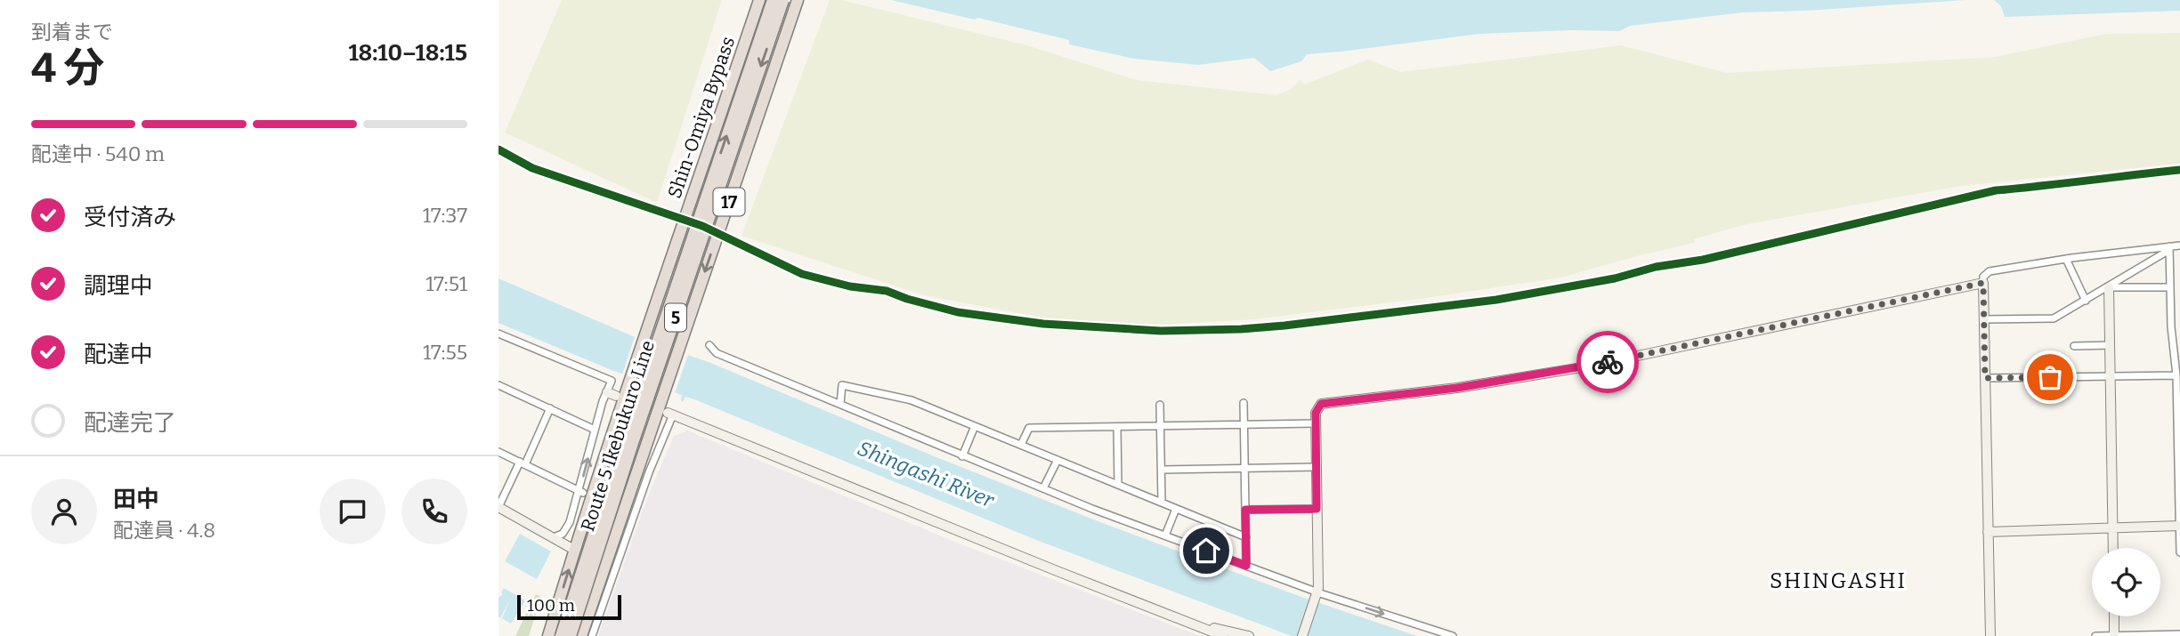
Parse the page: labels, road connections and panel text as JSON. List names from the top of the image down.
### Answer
{
  "streets": {
    "highway": [
      "Shin-Omiya Bypass",
      "17",
      "5",
      "Route 5 Ikebukuro Line"
    ]
  },
  "districts": ["SHINGASHI"],
  "water": ["Shingashi River"],
  "scale_bar": "100 m",
  "page": {
    "heading": ["4 分", "到着まで", "18:10–18:15"],
    "panel": ["田中", "配達員 · 4.8"],
    "bar": "配達中 · 540 m",
    "list": [
      ["受付済み", "17:37"],
      ["調理中", "17:51"],
      ["配達中", "17:55"],
      "配達完了"
    ],
    "scale": "100 m"
  }
}
